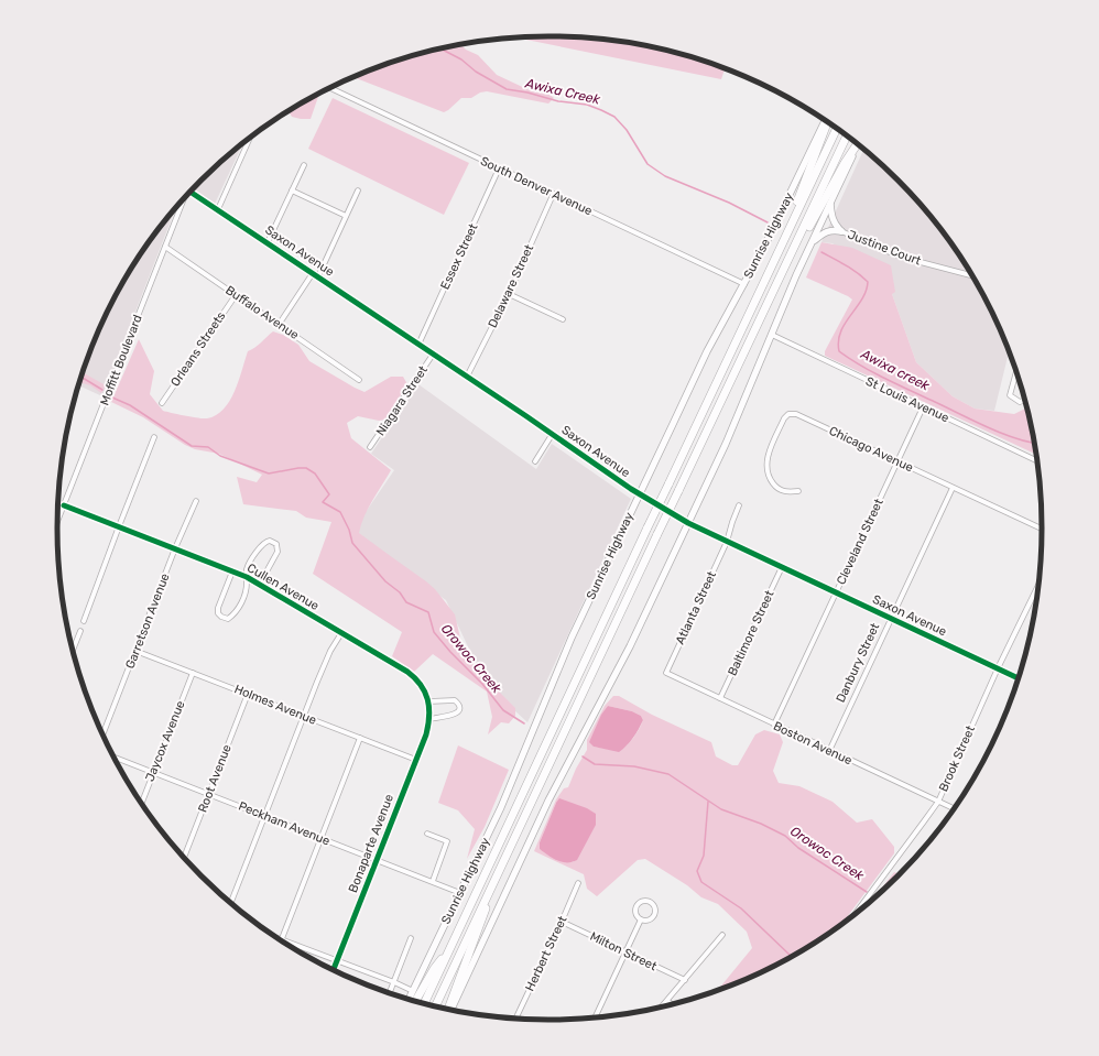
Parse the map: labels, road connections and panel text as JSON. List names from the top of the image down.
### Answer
{
  "streets": {
    "highway": ["Sunrise Highway"],
    "street": [
      "South Denver Avenue",
      "Justine Court",
      "Saxon Avenue",
      "Essex Street",
      "Delaware Street",
      "Buffalo Avenue",
      "Orleans Streets",
      "Moffitt Boulevard",
      "St Louis Avenue",
      "Niagara Street",
      "Chicago Avenue",
      "Cleveland Street",
      "Cullen Avenue",
      "Atlanta Street",
      "Garretson Avenue",
      "Baltimore Street",
      "Danbury Street",
      "Holmes Avenue",
      "Jaycox Avenue",
      "Boston Avenue",
      "Brook Street",
      "Root Avenue",
      "Peckham Avenue",
      "Bonaparte Avenue",
      "Milton Street",
      "Herbert Street"
    ]
  },
  "crossings": [
    ["South Denver Avenue", "Sunrise Highway"],
    ["South Denver Avenue", "Essex Street"],
    ["South Denver Avenue", "Delaware Street"],
    ["Sunrise Highway", "Saxon Avenue"],
    ["Sunrise Highway", "Peckham Avenue"],
    ["Saxon Avenue", "Essex Street"],
    ["Saxon Avenue", "Delaware Street"],
    ["Saxon Avenue", "Niagara Street"],
    ["Saxon Avenue", "Cleveland Street"],
    ["Saxon Avenue", "Atlanta Street"],
    ["Saxon Avenue", "Baltimore Street"],
    ["Saxon Avenue", "Danbury Street"],
    ["Saxon Avenue", "Brook Street"],
    ["Buffalo Avenue", "Orleans Streets"],
    ["Buffalo Avenue", "Moffitt Boulevard"],
    ["Moffitt Boulevard", "Cullen Avenue"],
    ["St Louis Avenue", "Cleveland Street"],
    ["Chicago Avenue", "Cleveland Street"],
    ["Chicago Avenue", "Danbury Street"],
    ["Cleveland Street", "Boston Avenue"],
    ["Cullen Avenue", "Garretson Avenue"],
    ["Cullen Avenue", "Bonaparte Avenue"],
    ["Atlanta Street", "Boston Avenue"],
    ["Garretson Avenue", "Holmes Avenue"],
    ["Baltimore Street", "Boston Avenue"],
    ["Danbury Street", "Boston Avenue"],
    ["Holmes Avenue", "Jaycox Avenue"],
    ["Holmes Avenue", "Root Avenue"],
    ["Holmes Avenue", "Bonaparte Avenue"],
    ["Jaycox Avenue", "Peckham Avenue"],
    ["Boston Avenue", "Brook Street"],
    ["Root Avenue", "Peckham Avenue"],
    ["Peckham Avenue", "Bonaparte Avenue"],
    ["Milton Street", "Herbert Street"]
  ],
  "water": ["Awixa Creek", "Awixa creek", "Orowoc Creek"]
}
